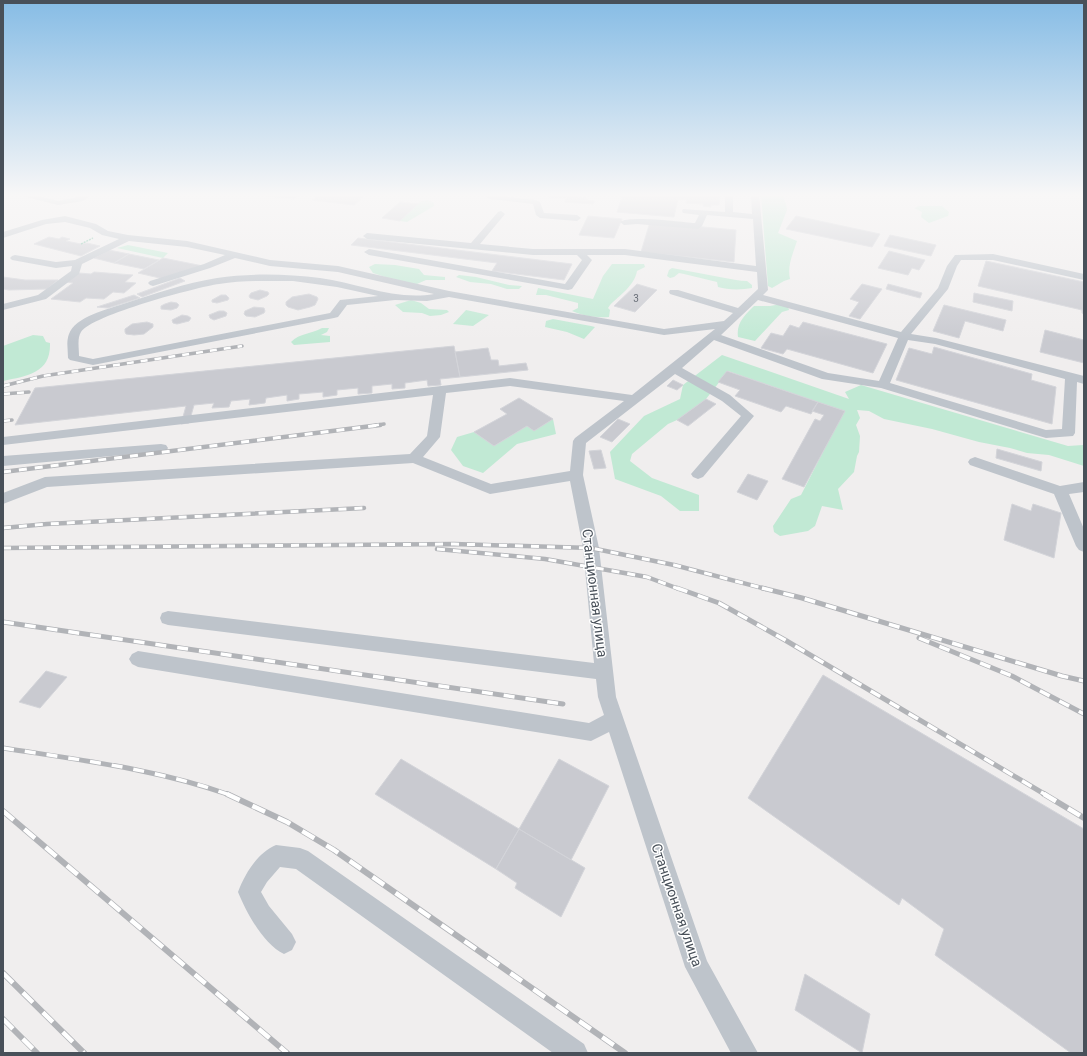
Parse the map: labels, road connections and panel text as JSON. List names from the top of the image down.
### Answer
{
  "streets": {
    "street": ["Станционная улица"]
  },
  "house_numbers": ["3"]
}
